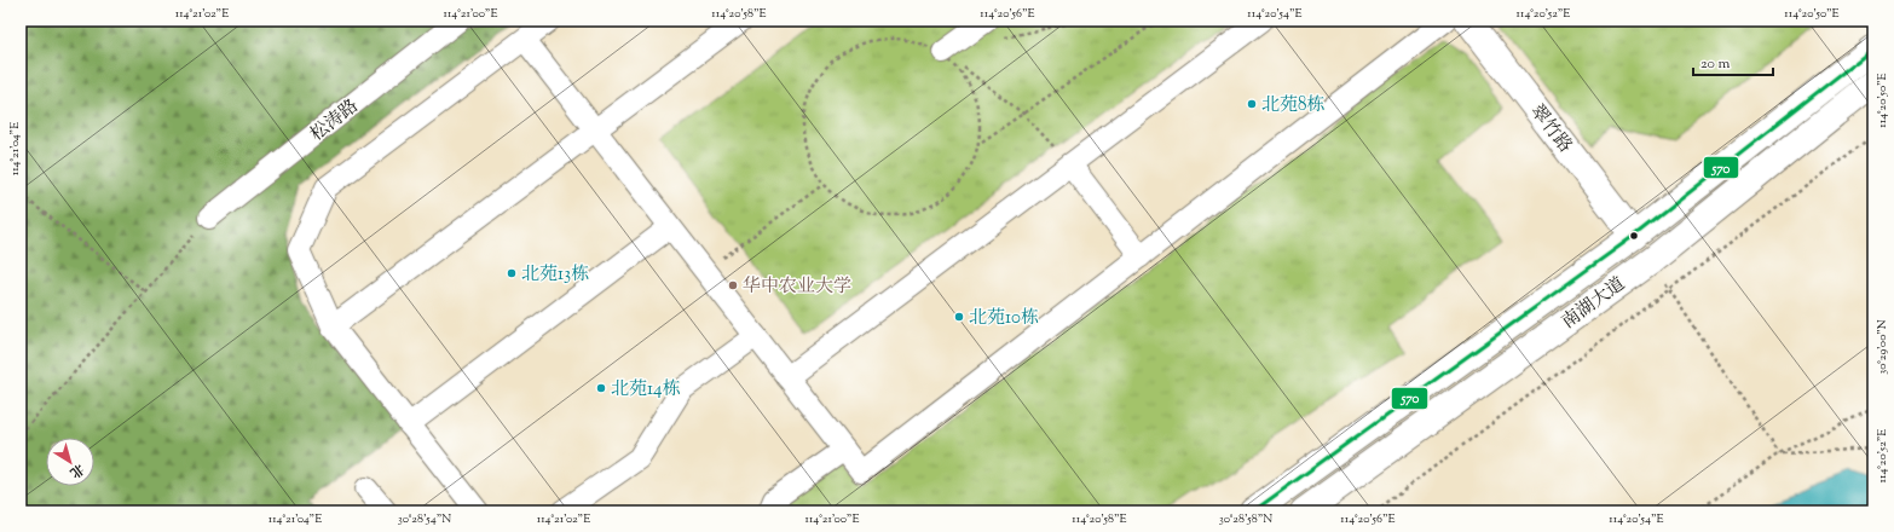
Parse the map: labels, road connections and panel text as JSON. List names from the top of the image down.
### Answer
{
  "streets": {
    "main road": ["翠竹路", "南湖大道"],
    "street": ["松涛路"]
  },
  "crossings": [
    ["翠竹路", "南湖大道"]
  ],
  "places": [
    "北苑8栋",
    "北苑13栋",
    "华中农业大学",
    "北苑10栋",
    "北苑14栋"
  ],
  "lines": ["transit line 570"],
  "scale_bar": "20 m",
  "north": "bottom right",
  "coordinates": [
    "114°21'02\"E",
    "114°21'00\"E",
    "114°20'58\"E",
    "114°20'56\"E",
    "114°20'54\"E",
    "114°20'52\"E",
    "114°20'50\"E",
    "114°21'04\"E",
    "30°29'00\"N",
    "30°28'54\"N",
    "30°28'58\"N"
  ]
}
